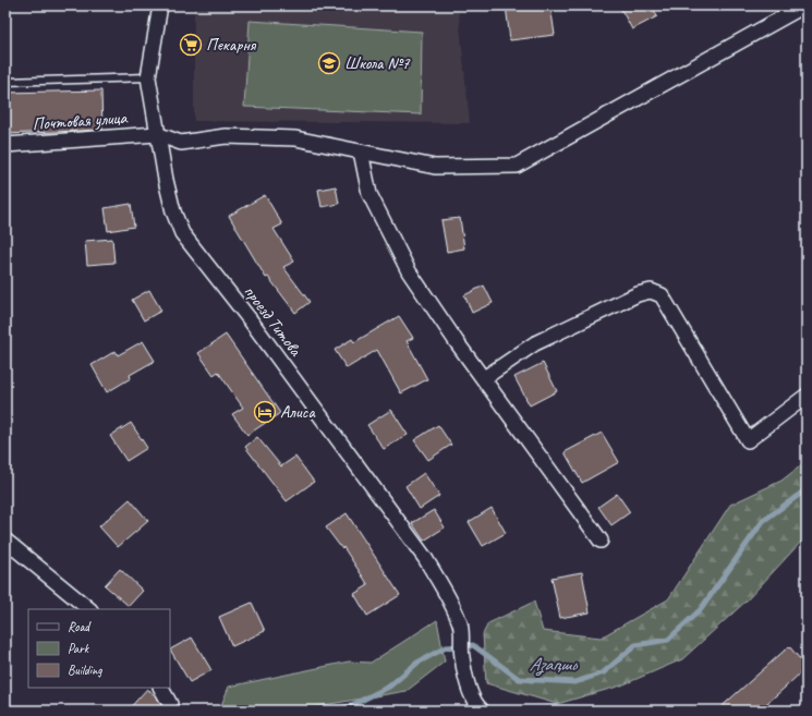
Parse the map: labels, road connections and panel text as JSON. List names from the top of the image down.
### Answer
{
  "streets": {
    "street": ["Почтовая улица", "проезд Титова"]
  },
  "crossings": [
    ["Почтовая улица", "проезд Титова"]
  ],
  "water": ["Аӡаԥшь"],
  "places": {
    "supermarket": ["Пекарня"],
    "school or university": ["Школа №7"],
    "hotel": ["Алиса"]
  },
  "legend": ["Road", "Park", "Building"]
}
